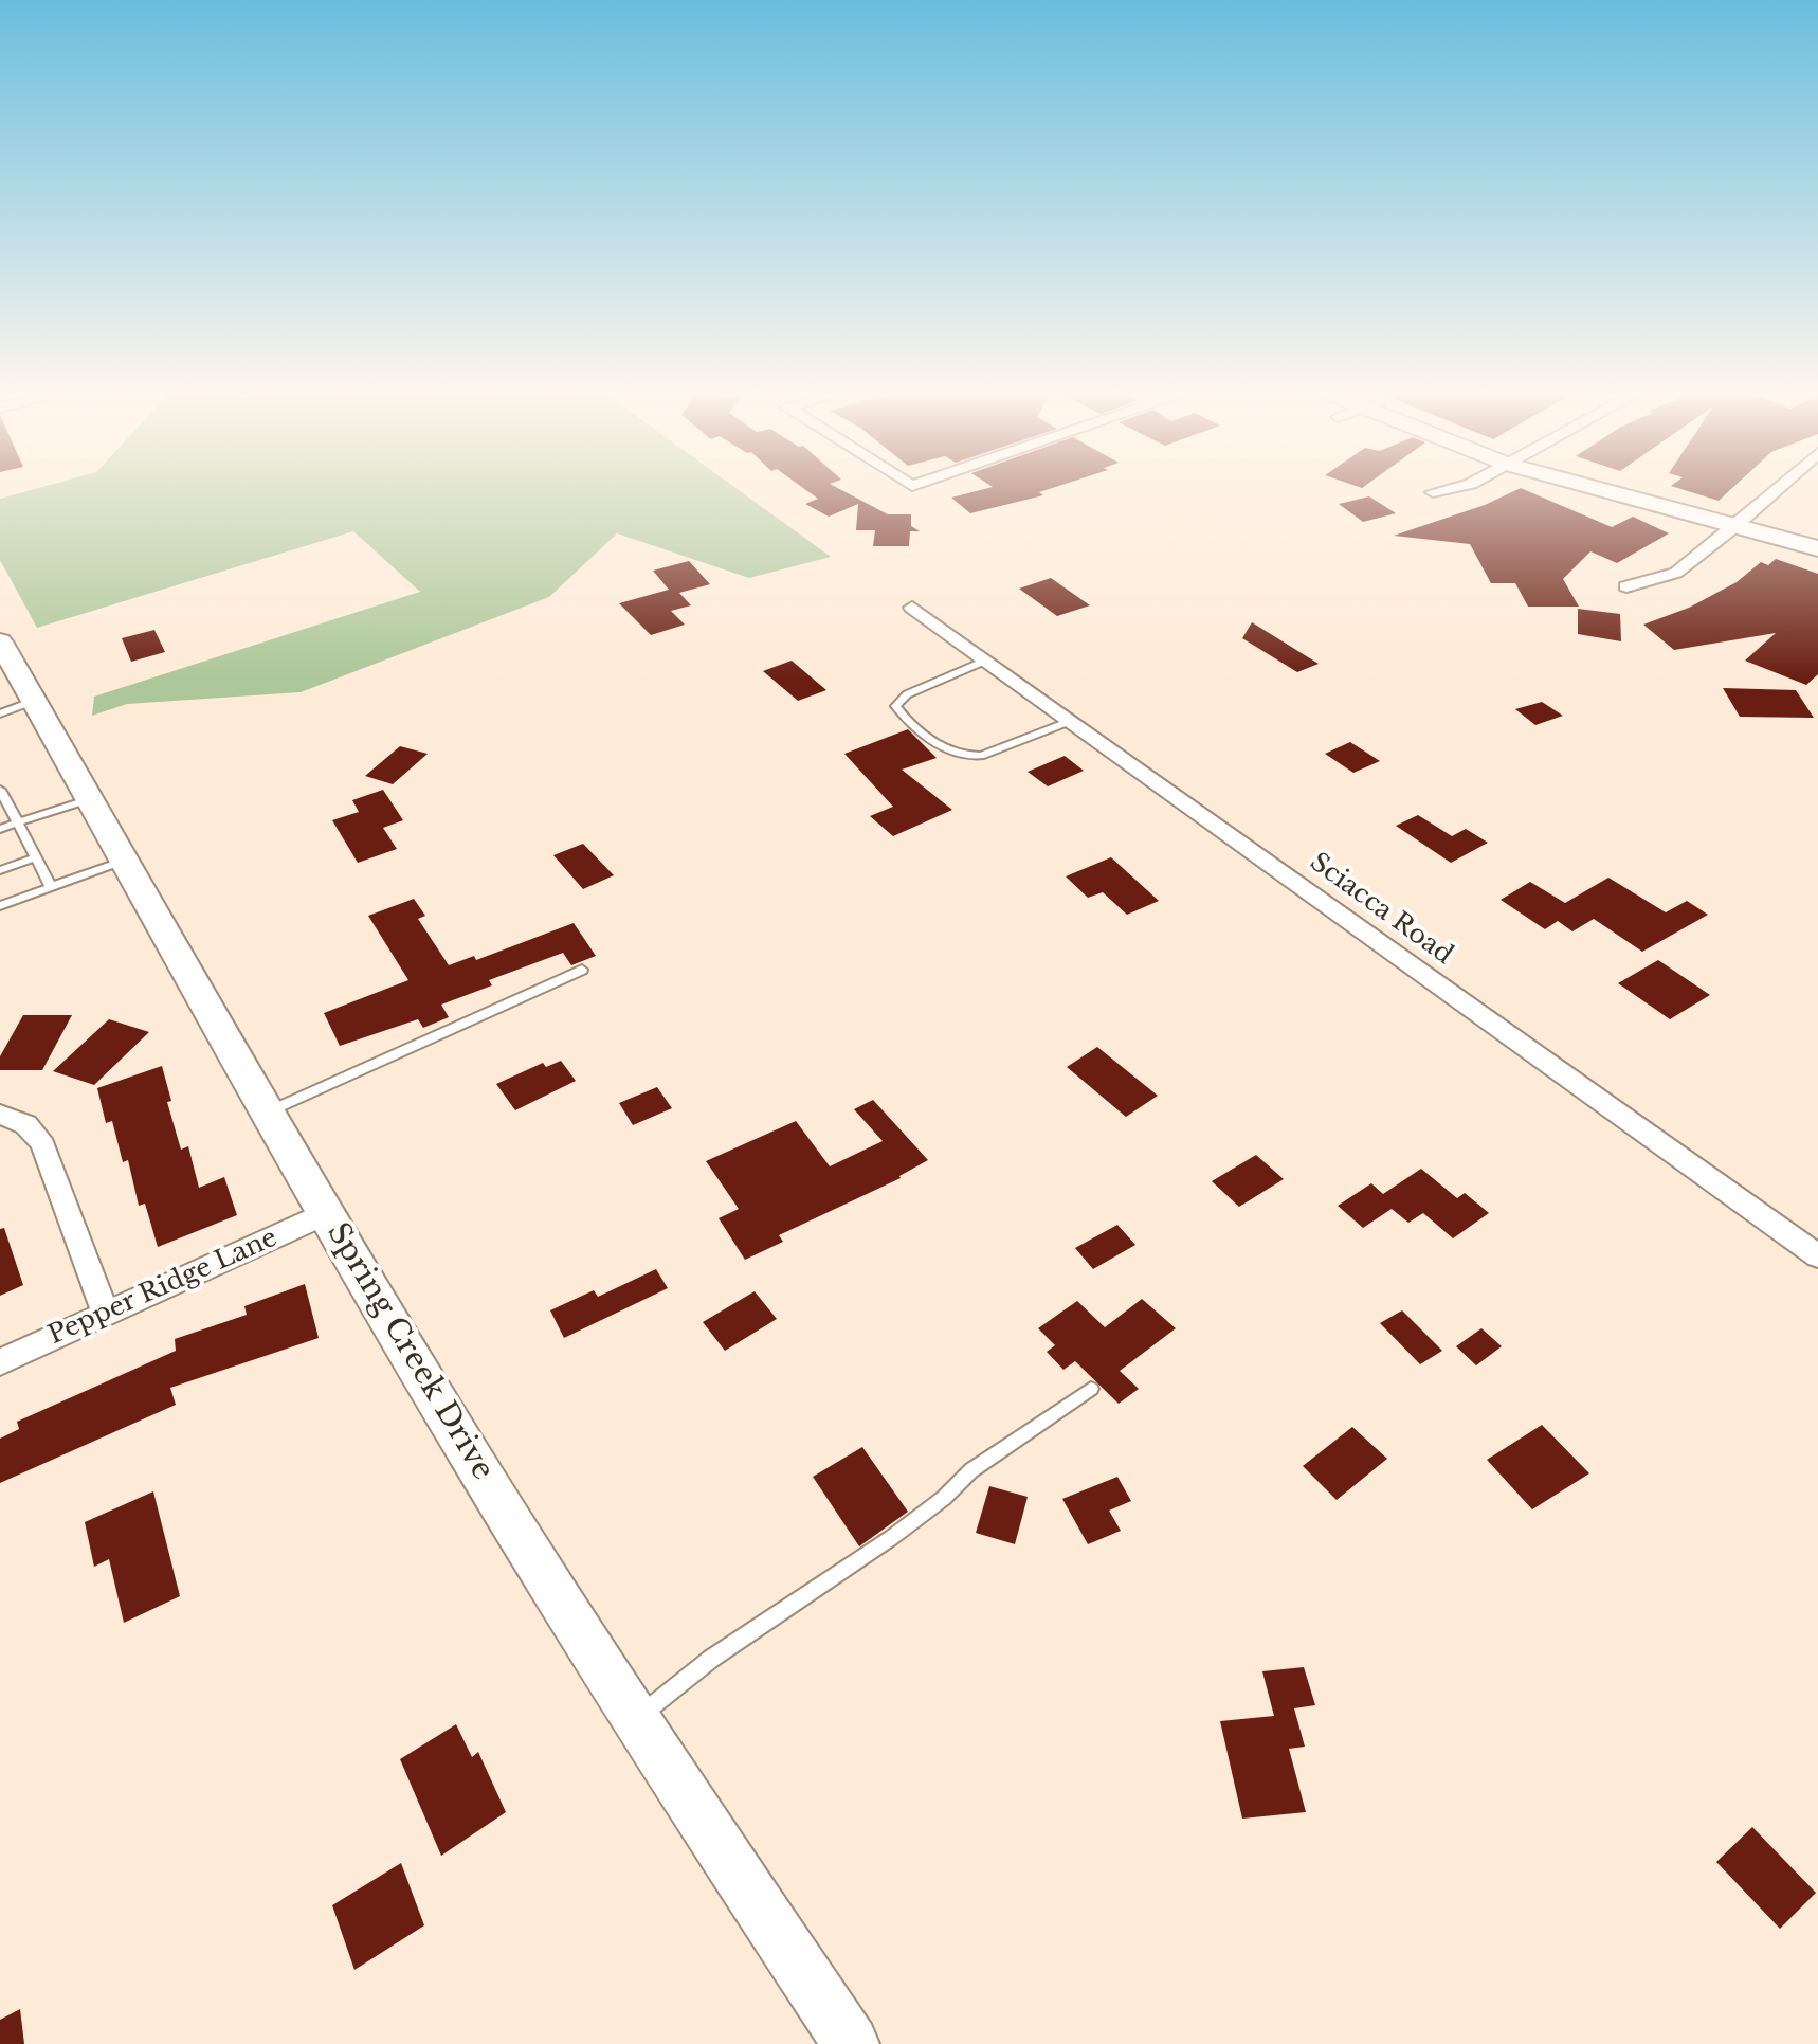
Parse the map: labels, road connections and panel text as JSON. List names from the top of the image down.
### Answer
{
  "streets": {
    "street": ["Sciacca Road", "Pepper Ridge Lane", "Spring Creek Drive"]
  },
  "crossings": [
    ["Pepper Ridge Lane", "Spring Creek Drive"]
  ]
}
